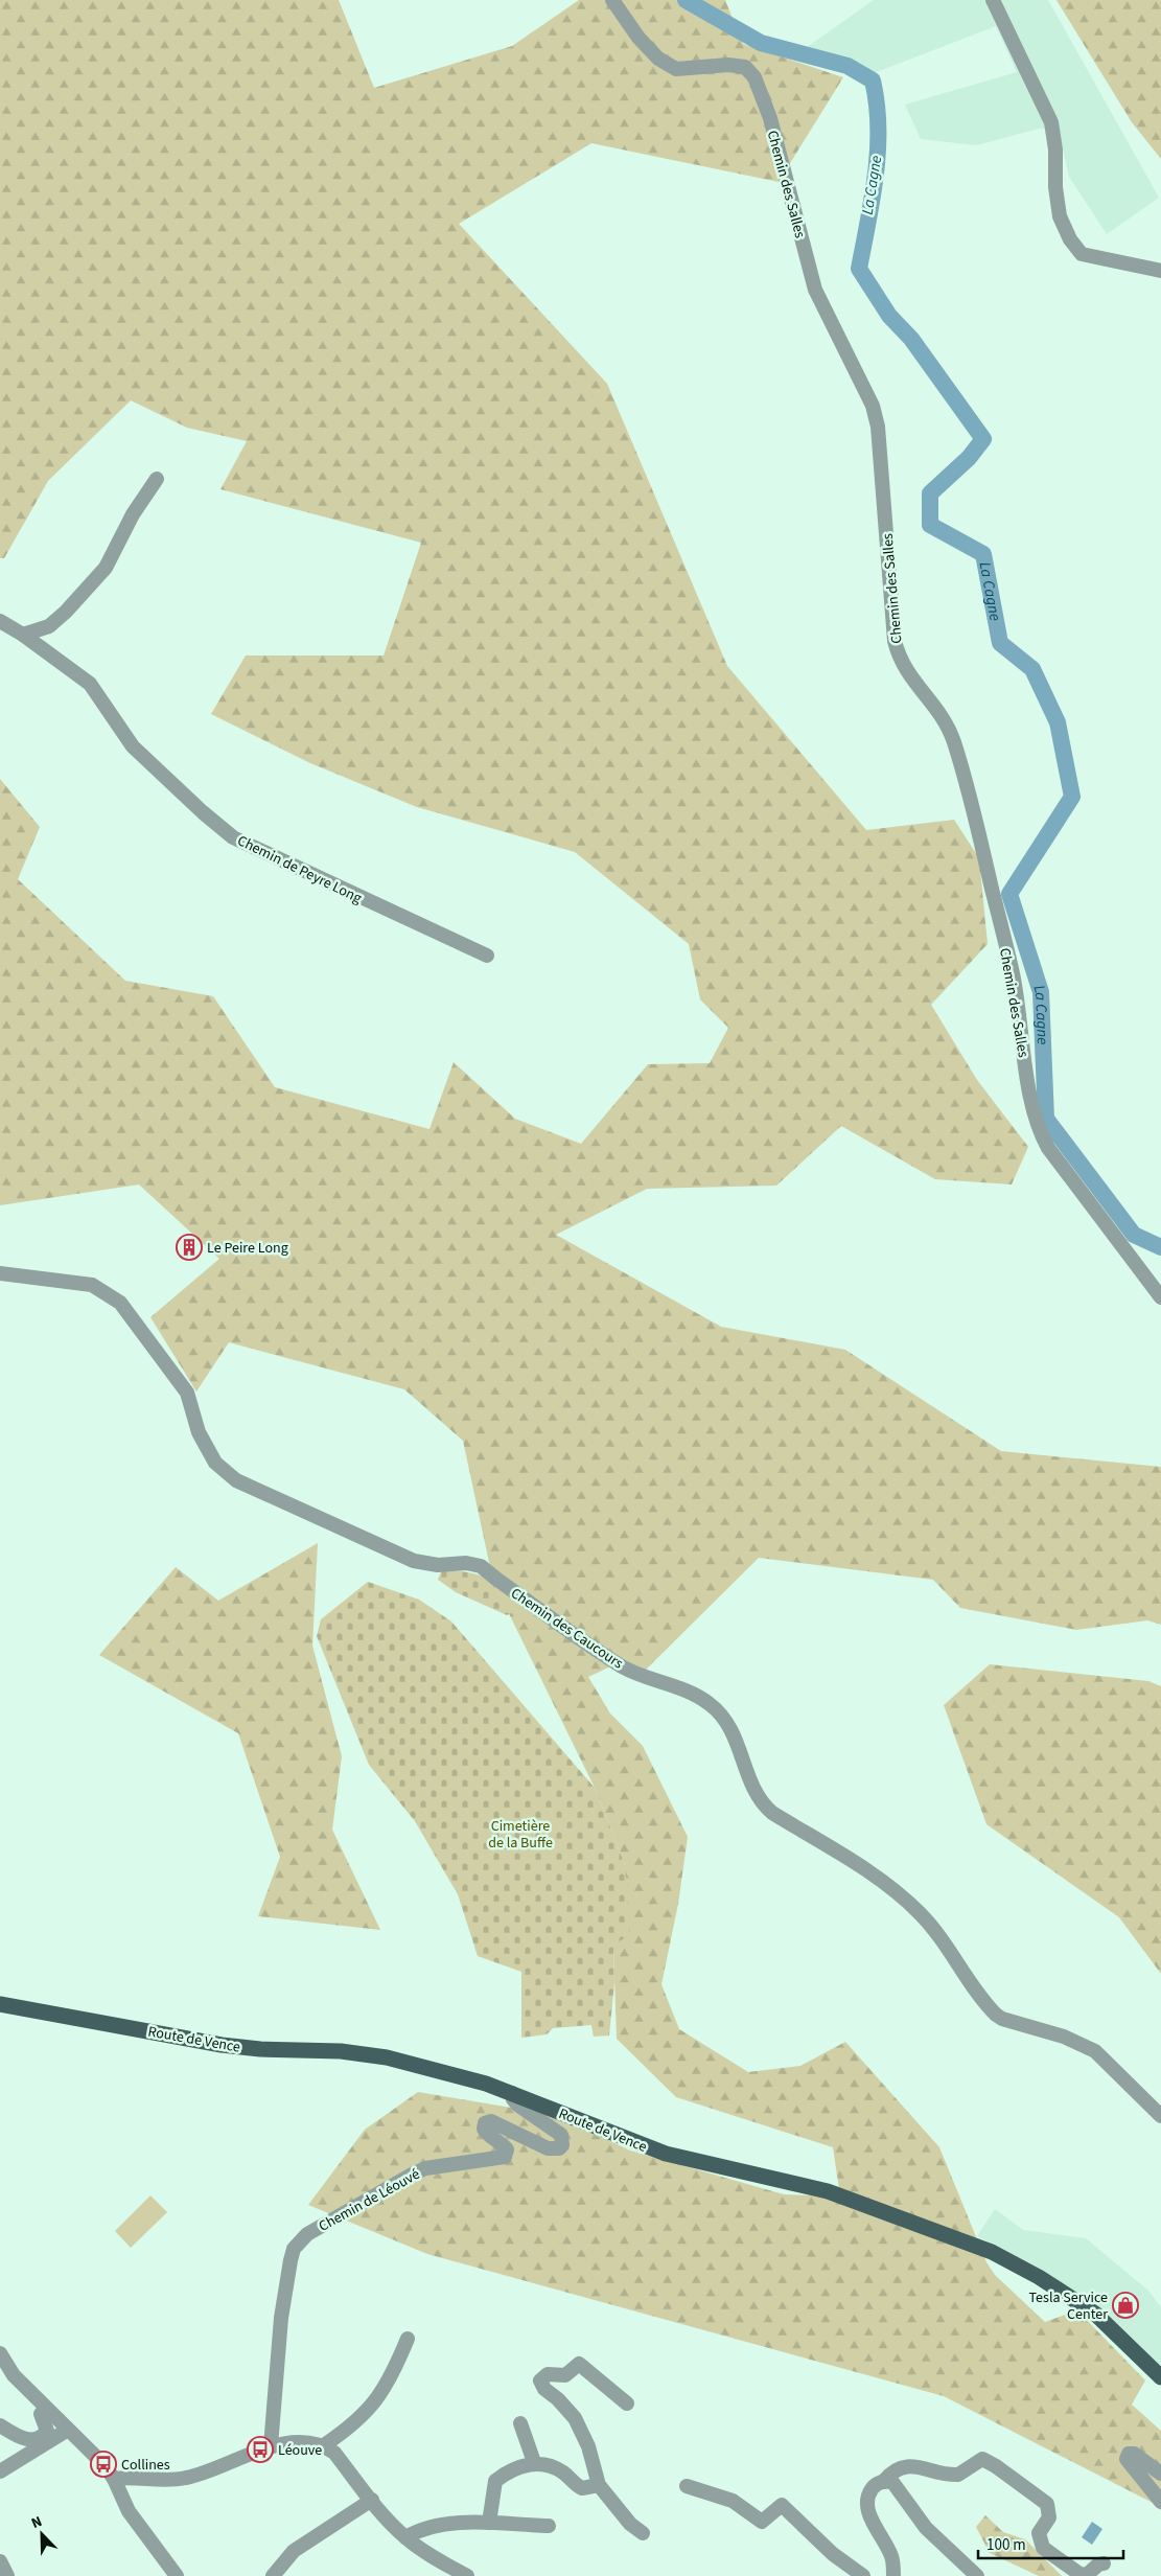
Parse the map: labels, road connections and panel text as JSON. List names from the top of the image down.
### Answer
{
  "streets": {
    "main road": ["Route de Vence"],
    "street": [
      "Chemin des Salles",
      "Chemin de Peyre Long",
      "Chemin des Caucours",
      "Chemin de Léouvé"
    ]
  },
  "crossings": [
    ["Route de Vence", "Chemin de Léouvé"]
  ],
  "water": ["La Cagne"],
  "parks": ["Cimetière de la Buffe"],
  "places": {
    "building": ["Le Peire Long"],
    "shop": ["Tesla Service Center"],
    "bus stop": ["Léouve", "Collines"]
  },
  "scale_bar": "100 m",
  "north": "top left"
}
